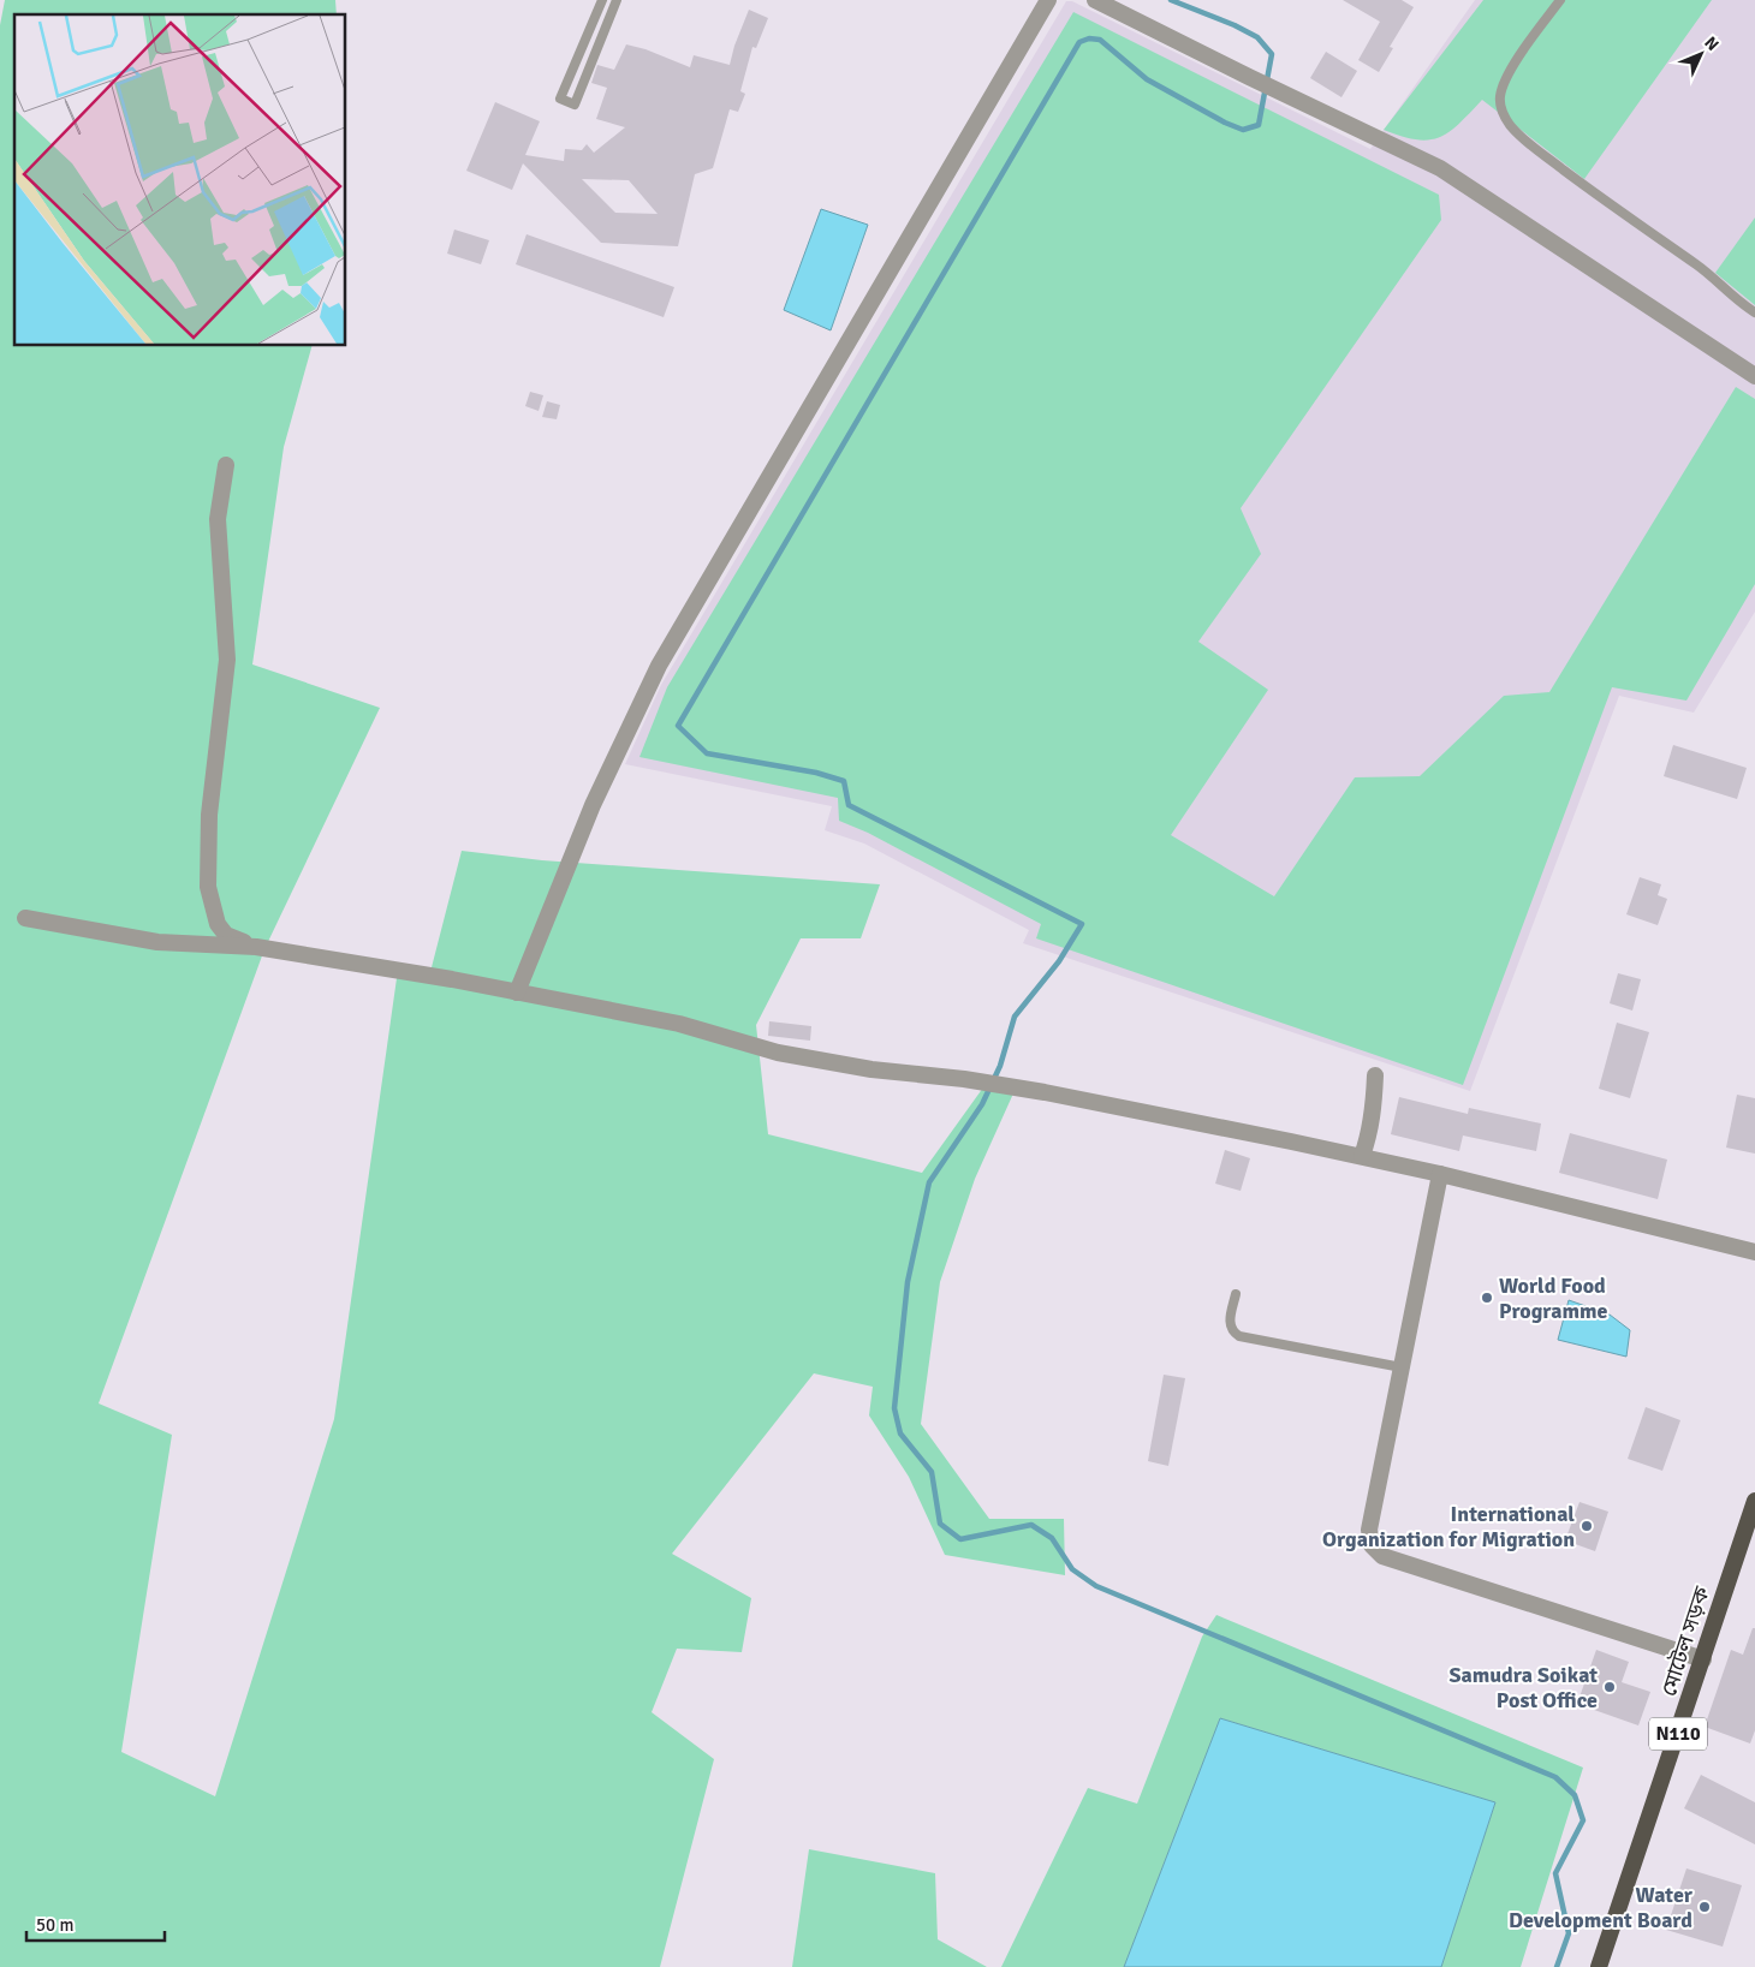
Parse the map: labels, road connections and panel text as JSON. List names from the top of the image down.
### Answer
{
  "streets": {
    "highway": ["মোটেল সড়ক", "N110"]
  },
  "places": [
    "World Food Programme",
    "International Organization for Migration",
    "Samudra Soikat Post Office",
    "Water Development Board"
  ],
  "scale_bar": "50 m",
  "north": "top right"
}
